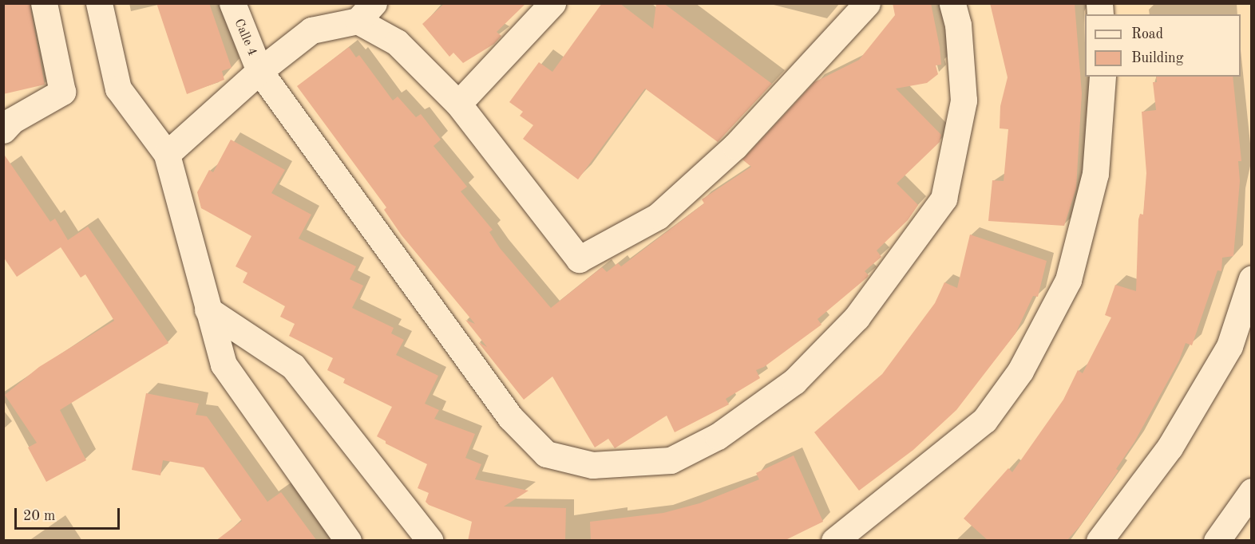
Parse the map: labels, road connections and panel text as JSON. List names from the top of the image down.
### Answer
{
  "streets": {
    "street": ["Calle 4"]
  },
  "legend": ["Road", "Building"],
  "scale_bar": "20 m"
}
